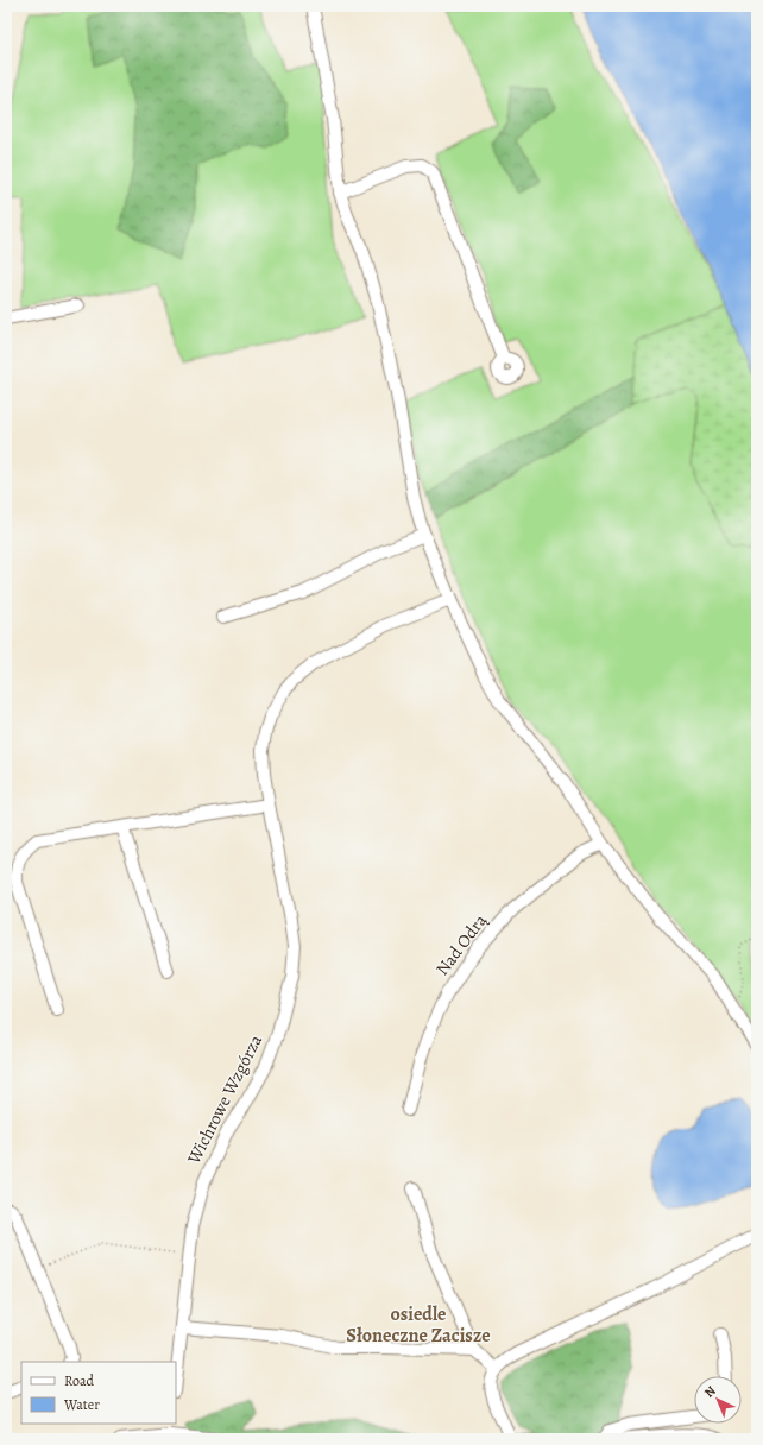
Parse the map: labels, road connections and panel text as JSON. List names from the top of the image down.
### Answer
{
  "streets": {
    "street": ["Nad Odrą", "Wichrowe Wzgórza"]
  },
  "districts": ["osiedle Słoneczne Zacisze"],
  "legend": ["Road", "Water"],
  "north": "top left"
}
